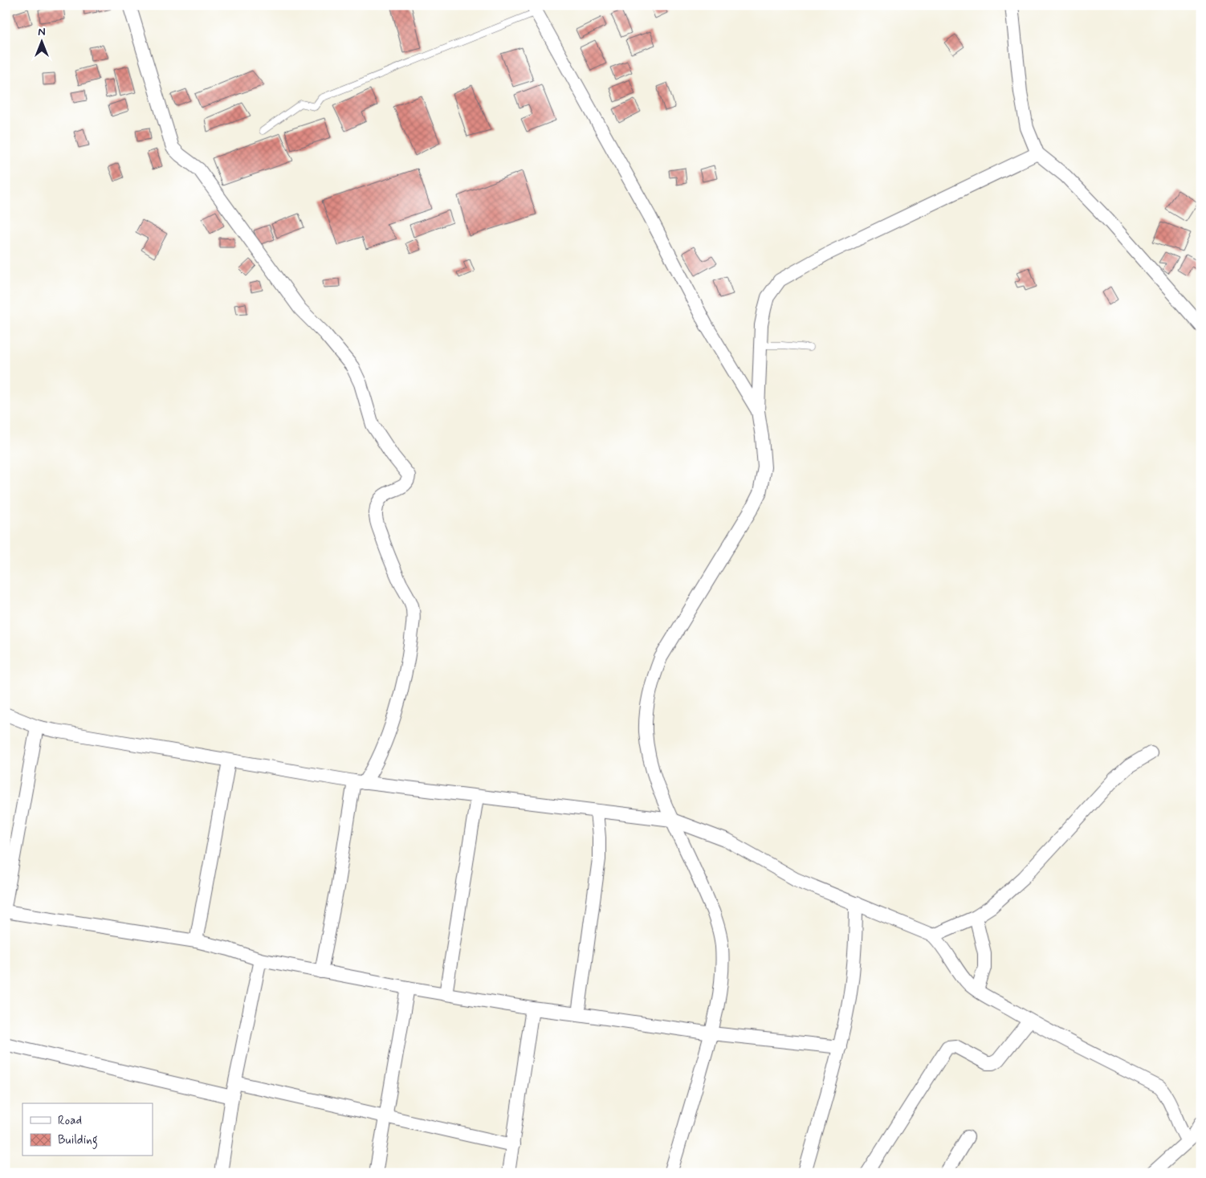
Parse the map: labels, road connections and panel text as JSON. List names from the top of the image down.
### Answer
{
  "legend": ["Road", "Building"],
  "north": "top"
}
